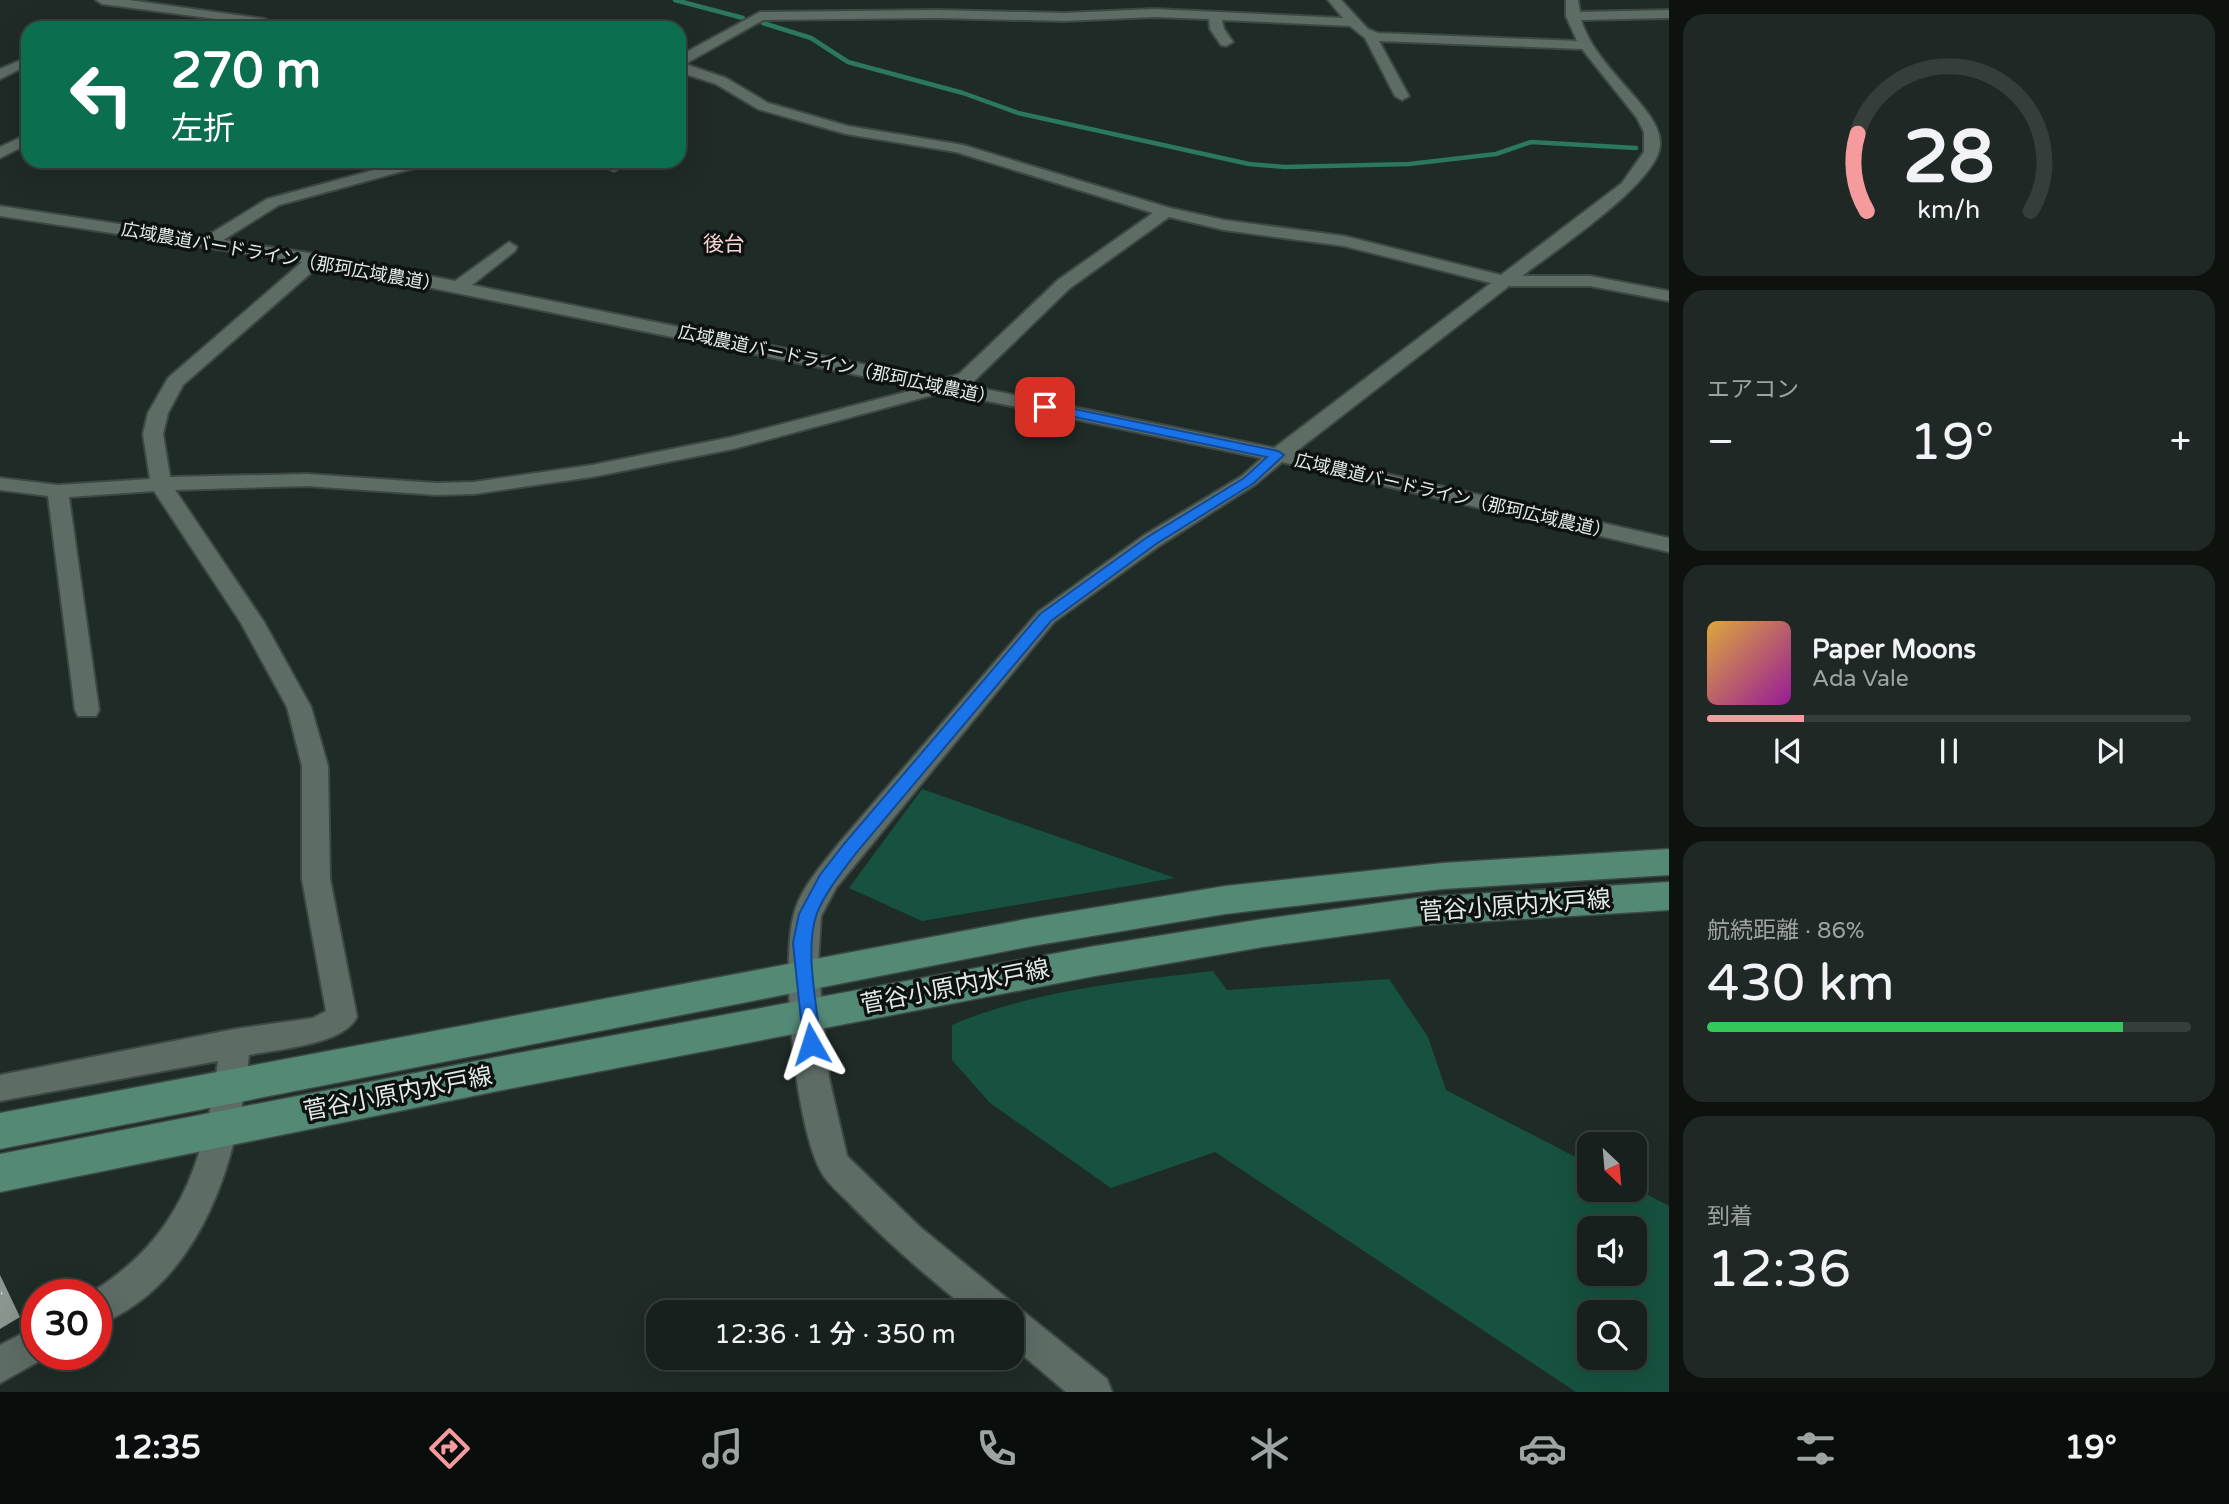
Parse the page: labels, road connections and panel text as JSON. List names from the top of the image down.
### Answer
{
  "streets": {
    "main road": ["菅谷小原内水戸線"],
    "street": ["広域農道バードライン（那珂広域農道）"]
  },
  "districts": ["後台"],
  "north": "bottom right",
  "page": {
    "turn": ["270 m", "左折"],
    "tile": [
      "エアコン",
      ["航続距離 · 86%", "430 km"],
      ["到着", "12:36"]
    ],
    "heat": ["−", "19°", "+"],
    "song": ["Paper Moons", "Ada Vale"],
    "limit": "30",
    "trip": "12:36 · 1 分 · 350 m",
    "tabs": ["12:35", "19°"],
    "gauge": ["28", "km/h"]
  }
}
